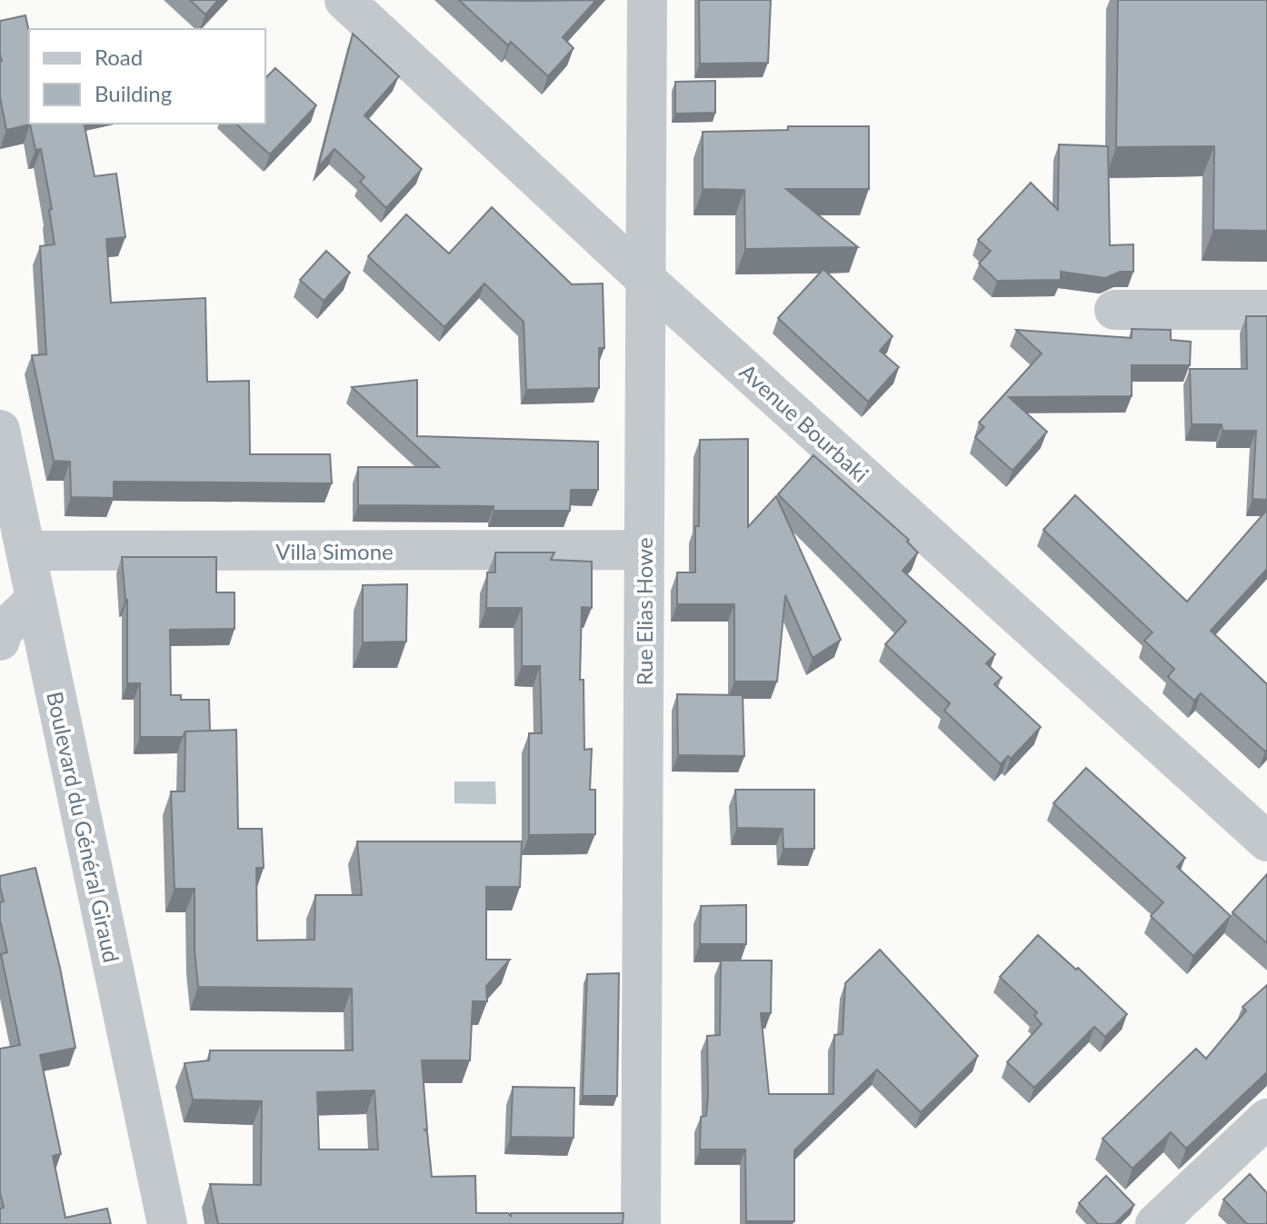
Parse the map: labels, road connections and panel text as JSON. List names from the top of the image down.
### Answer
{
  "streets": {
    "street": [
      "Avenue Bourbaki",
      "Villa Simone",
      "Rue Elias Howe",
      "Boulevard du Général Giraud"
    ]
  },
  "crossings": [
    ["Avenue Bourbaki", "Rue Elias Howe"],
    ["Villa Simone", "Rue Elias Howe"],
    ["Villa Simone", "Boulevard du Général Giraud"]
  ],
  "legend": ["Road", "Building"]
}
